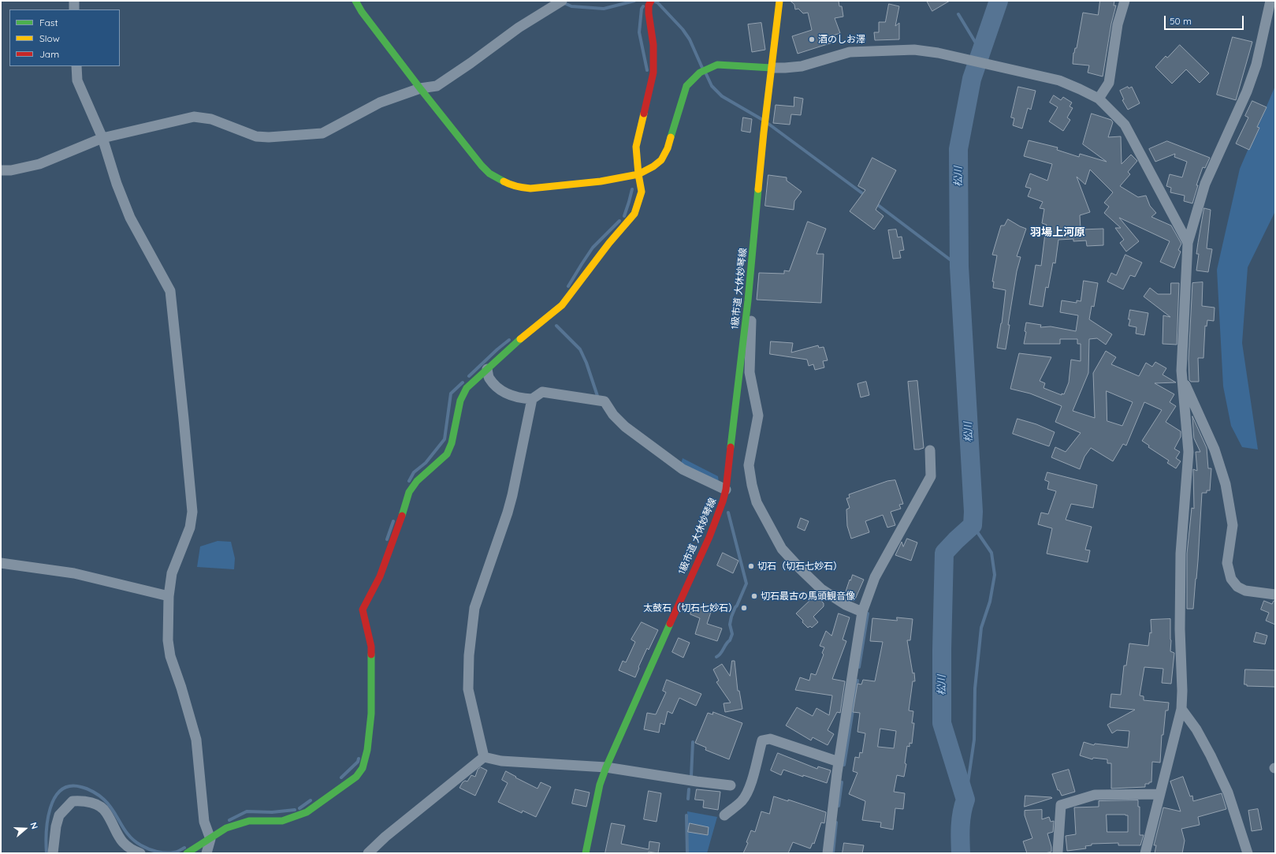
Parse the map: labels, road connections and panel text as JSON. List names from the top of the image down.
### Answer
{
  "streets": {
    "street": ["1級市道 大休妙琴線"]
  },
  "districts": ["羽場上河原"],
  "water": ["松川"],
  "places": [
    "酒のしお澤",
    "切石（切石七妙石）",
    "切石最古の馬頭観音像",
    "太鼓石（切石七妙石）"
  ],
  "legend": ["Fast", "Slow", "Jam"],
  "scale_bar": "50 m",
  "north": "right"
}
